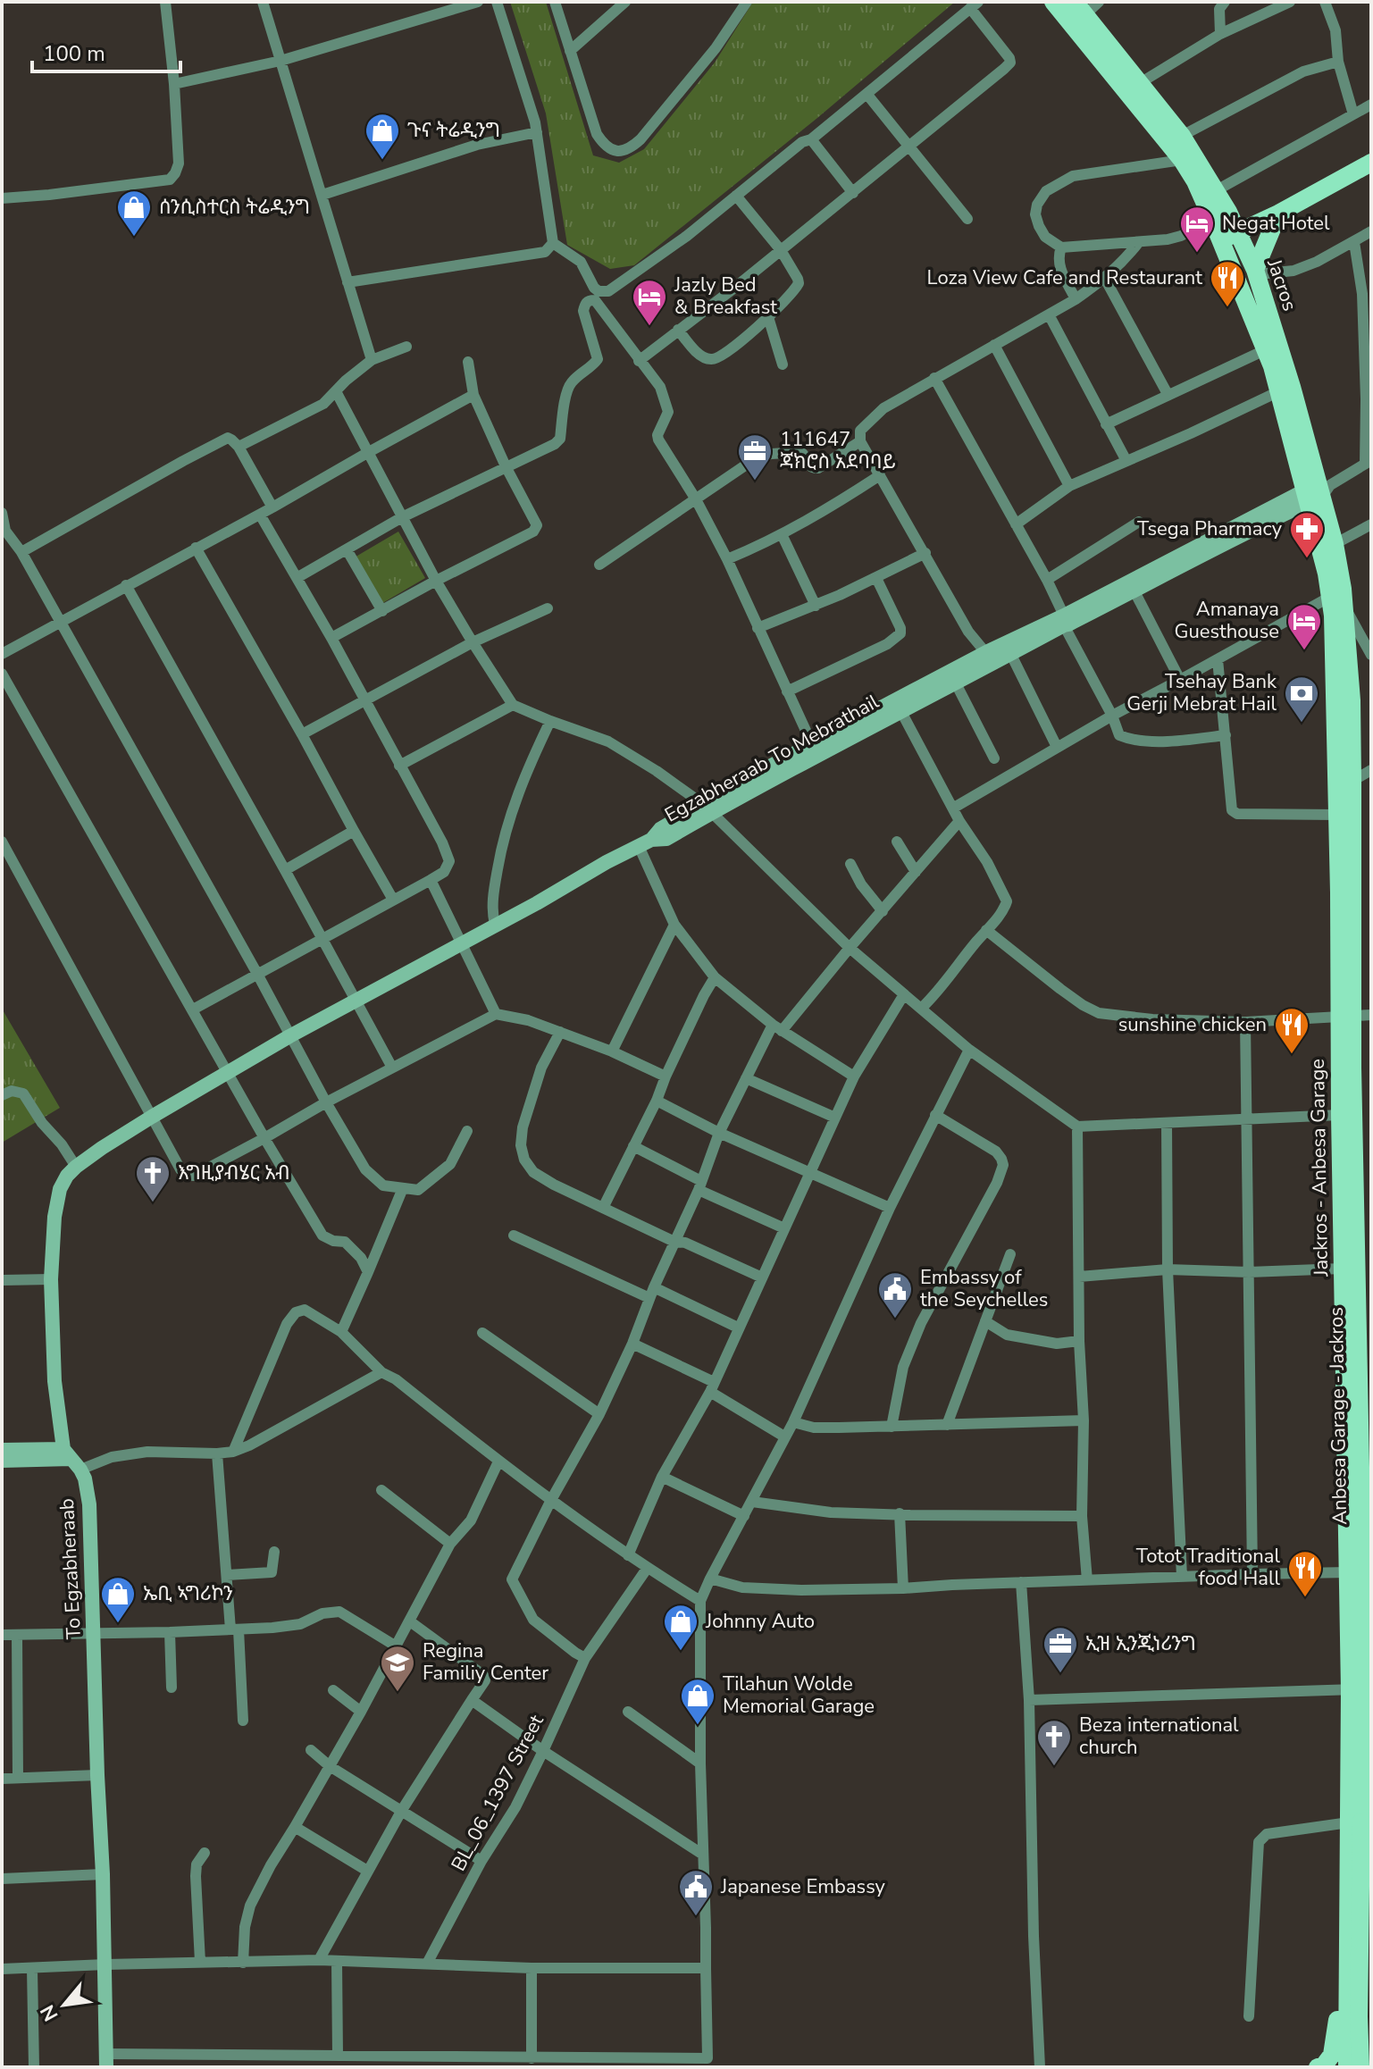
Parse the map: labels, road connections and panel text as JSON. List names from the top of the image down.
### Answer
{
  "streets": {
    "main road": [
      "Jacros",
      "Egzabheraab To Mebrathail",
      "Jackros - Anbesa Garage",
      "Anbesa Garage - Jackros",
      "To Egzabheraab"
    ],
    "street": ["BL_06_1397 Street"]
  },
  "crossings": [
    ["Jacros", "Egzabheraab To Mebrathail"],
    ["Jacros", "Jackros - Anbesa Garage"],
    ["Jacros", "Anbesa Garage - Jackros"],
    ["Egzabheraab To Mebrathail", "Jackros - Anbesa Garage"],
    ["Jackros - Anbesa Garage", "Anbesa Garage - Jackros"]
  ],
  "places": {
    "shop": [
      "ጉና ትሬዲንግ",
      "ሰንሲስተርስ ትሬዲንግ",
      "ኤቢ ኣግሪኮን",
      "Johnny Auto",
      "Tilahun Wolde Memorial Garage"
    ],
    "hotel": ["Negat Hotel", "Jazly Bed & Breakfast", "Amanaya Guesthouse"],
    "restaurant": ["Loza View Cafe and Restaurant", "sunshine chicken", "Totot Traditional food Hall"],
    "office": ["111647 ጃክሮስ አደባባይ", "ኢዝ ኢንጂነሪንግ"],
    "pharmacy": ["Tsega Pharmacy"],
    "bank": ["Tsehay Bank Gerji Mebrat Hail"],
    "church": ["እግዚያብሄር አብ", "Beza international church"],
    "public building": ["Embassy of the Seychelles", "Japanese Embassy"],
    "school or university": ["Regina Familiy Center"]
  },
  "scale_bar": "100 m",
  "north": "bottom left"
}
